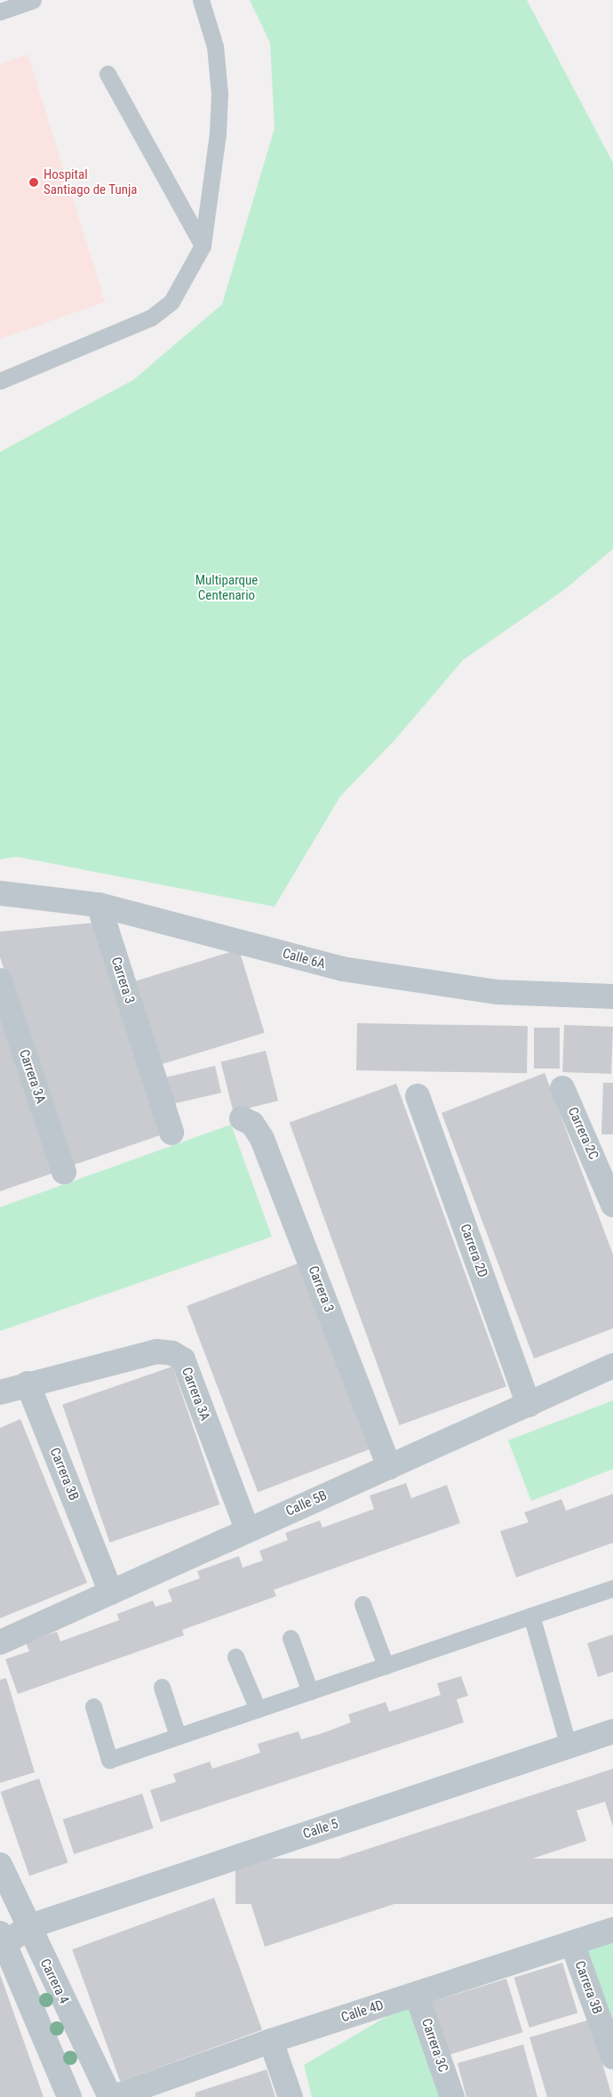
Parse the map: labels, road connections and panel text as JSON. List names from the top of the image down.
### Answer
{
  "streets": {
    "street": [
      "Calle 6A",
      "Carrera 3",
      "Carrera 3A",
      "Carrera 2C",
      "Carrera 2D",
      "Carrera 3B",
      "Calle 5B",
      "Calle 5",
      "Carrera 4",
      "Calle 4D",
      "Carrera 3C"
    ]
  },
  "crossings": [
    ["Calle 6A", "Carrera 3"],
    ["Carrera 3", "Calle 5B"],
    ["Carrera 3A", "Carrera 3B"],
    ["Carrera 3A", "Calle 5B"],
    ["Carrera 2D", "Calle 5B"],
    ["Carrera 3B", "Calle 5B"],
    ["Carrera 3B", "Calle 4D"],
    ["Calle 5", "Carrera 4"],
    ["Calle 4D", "Carrera 3C"]
  ],
  "parks": ["Multiparque Centenario"],
  "places": ["Hospital Santiago de Tunja"]
}
